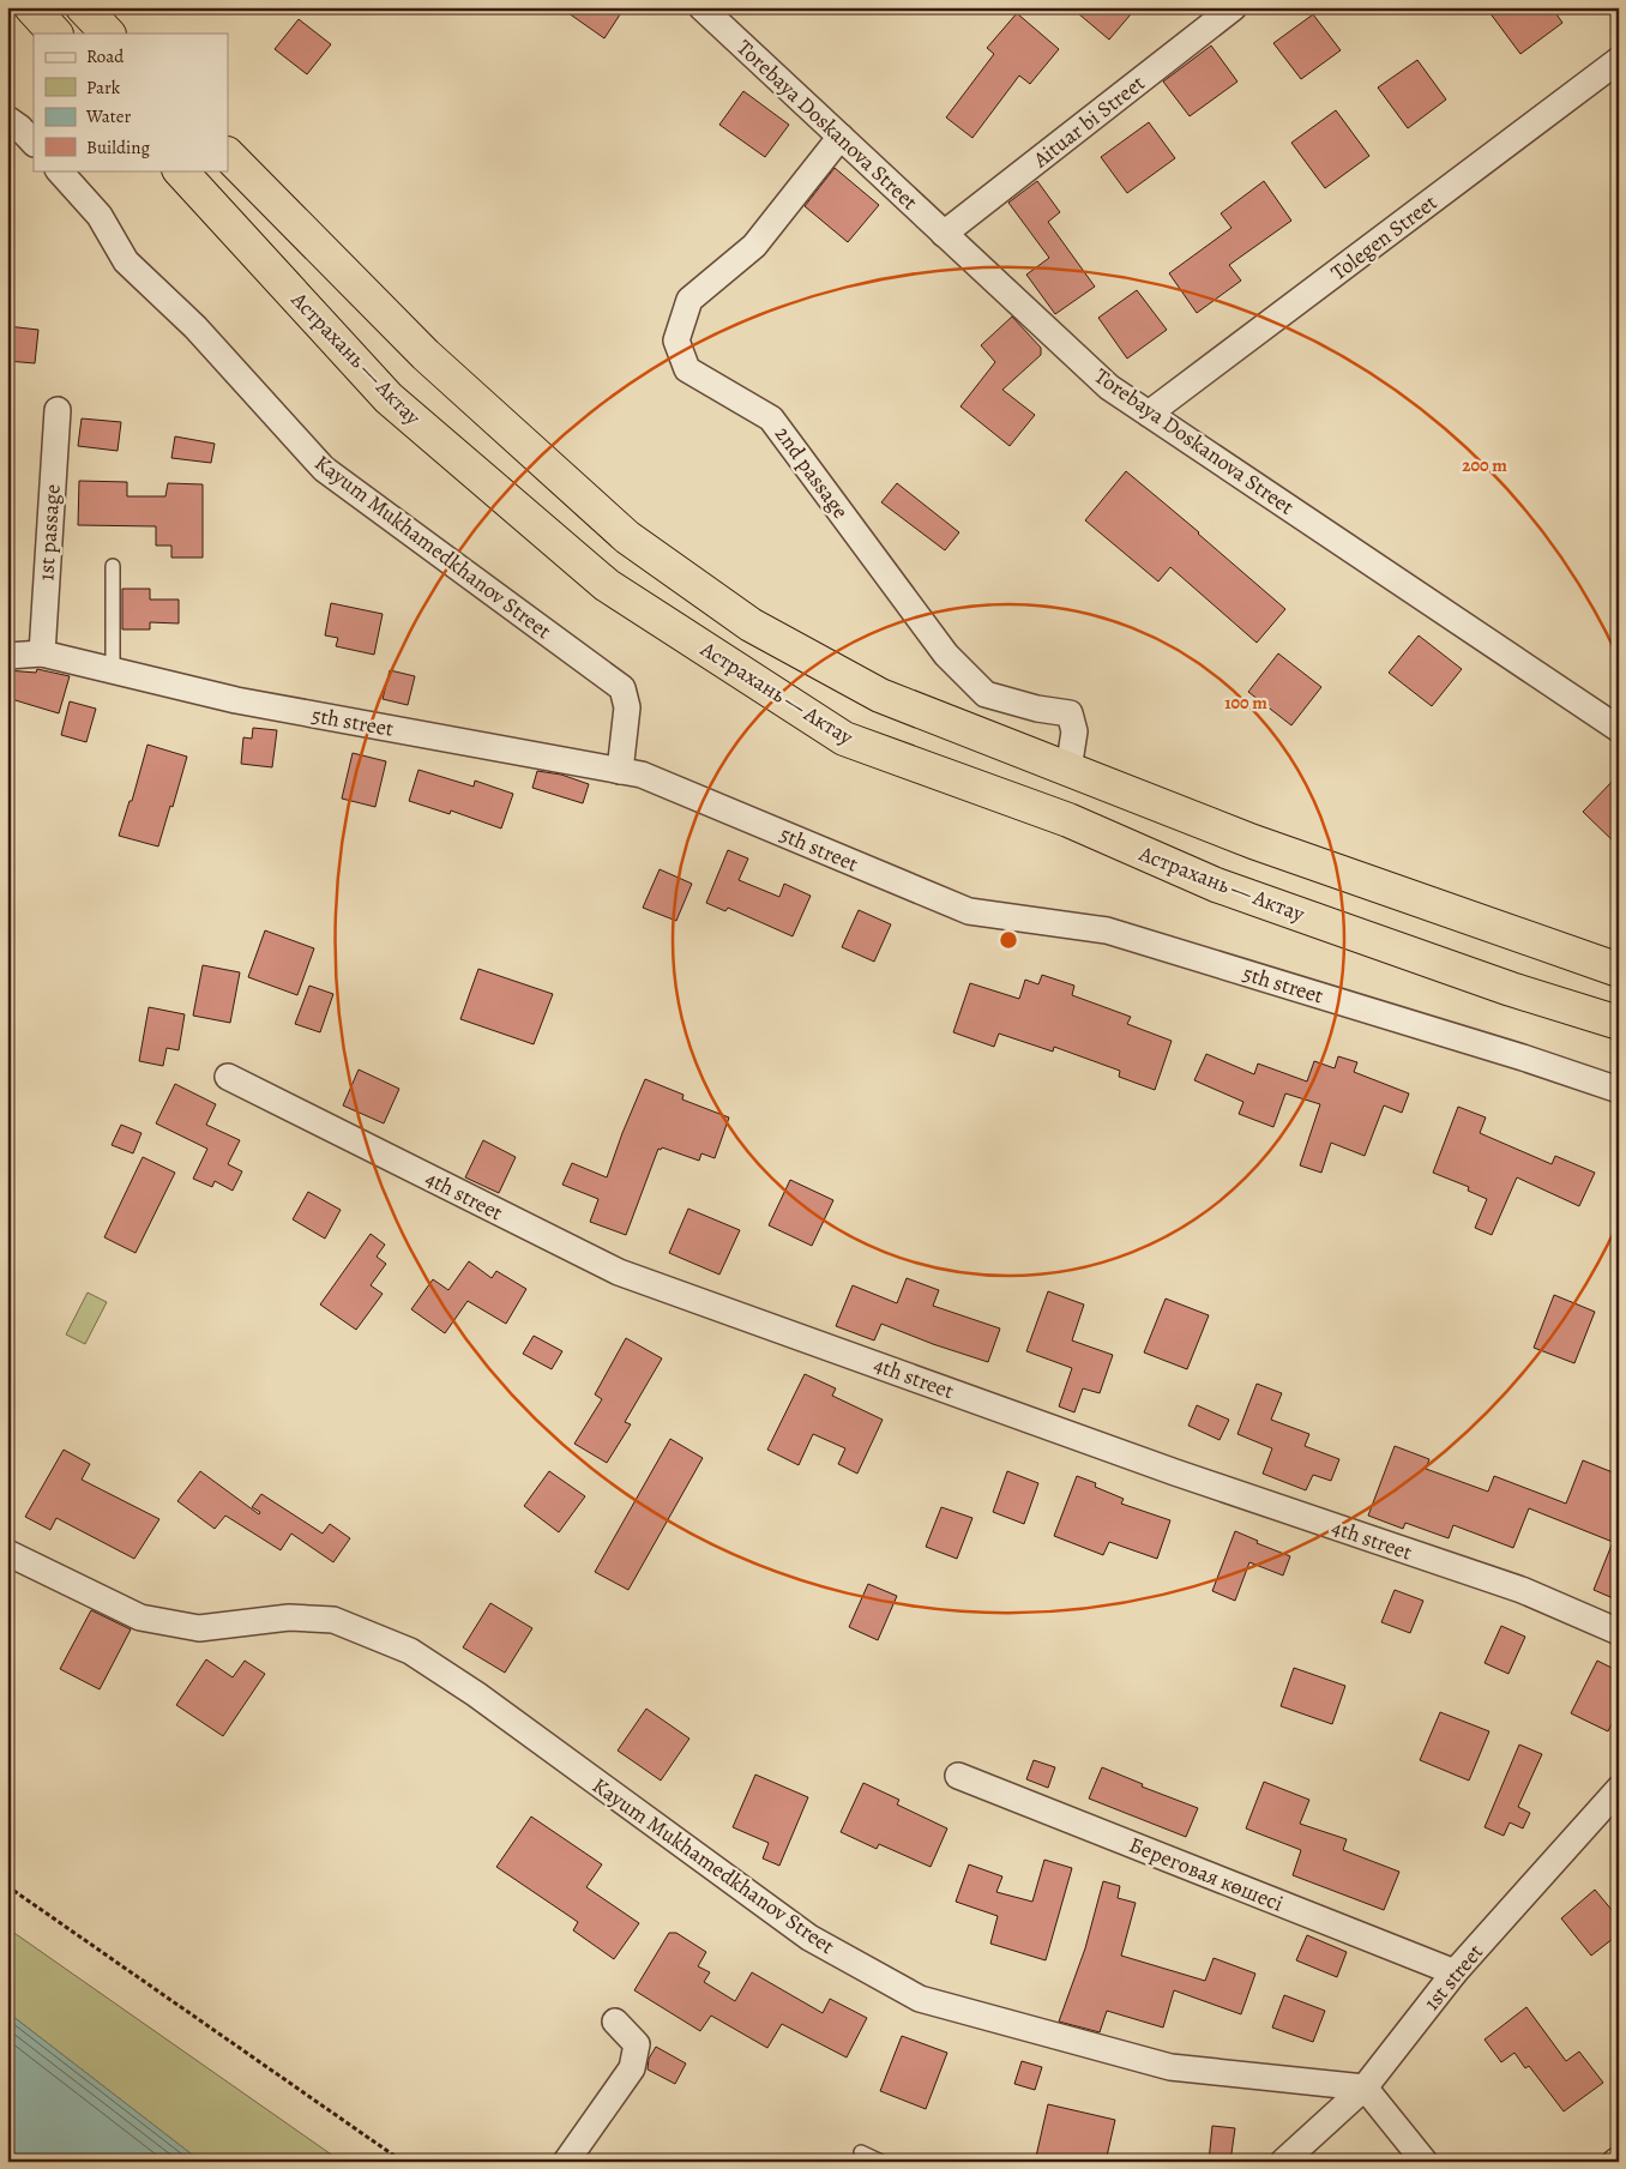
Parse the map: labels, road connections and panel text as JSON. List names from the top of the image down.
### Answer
{
  "streets": {
    "highway": ["Астрахань — Актау"],
    "street": [
      "Aituar bi Street",
      "Torebaya Doskanova Street",
      "Tolegen Street",
      "2nd passage",
      "1st passage",
      "Kayum Mukhamedkhanov Street",
      "5th street",
      "4th street",
      "Береговая көшесі",
      "1st street"
    ]
  },
  "crossings": [
    ["Aituar bi Street", "Torebaya Doskanova Street"],
    ["Torebaya Doskanova Street", "Tolegen Street"],
    ["Torebaya Doskanova Street", "2nd passage"],
    ["Астрахань — Актау", "2nd passage"],
    ["1st passage", "5th street"],
    ["Kayum Mukhamedkhanov Street", "5th street"],
    ["Kayum Mukhamedkhanov Street", "1st street"],
    ["Береговая көшесі", "1st street"]
  ],
  "legend": [
    "Road",
    "Park",
    "Water",
    "Building"
  ],
  "rings": ["200 m", "100 m"]
}
